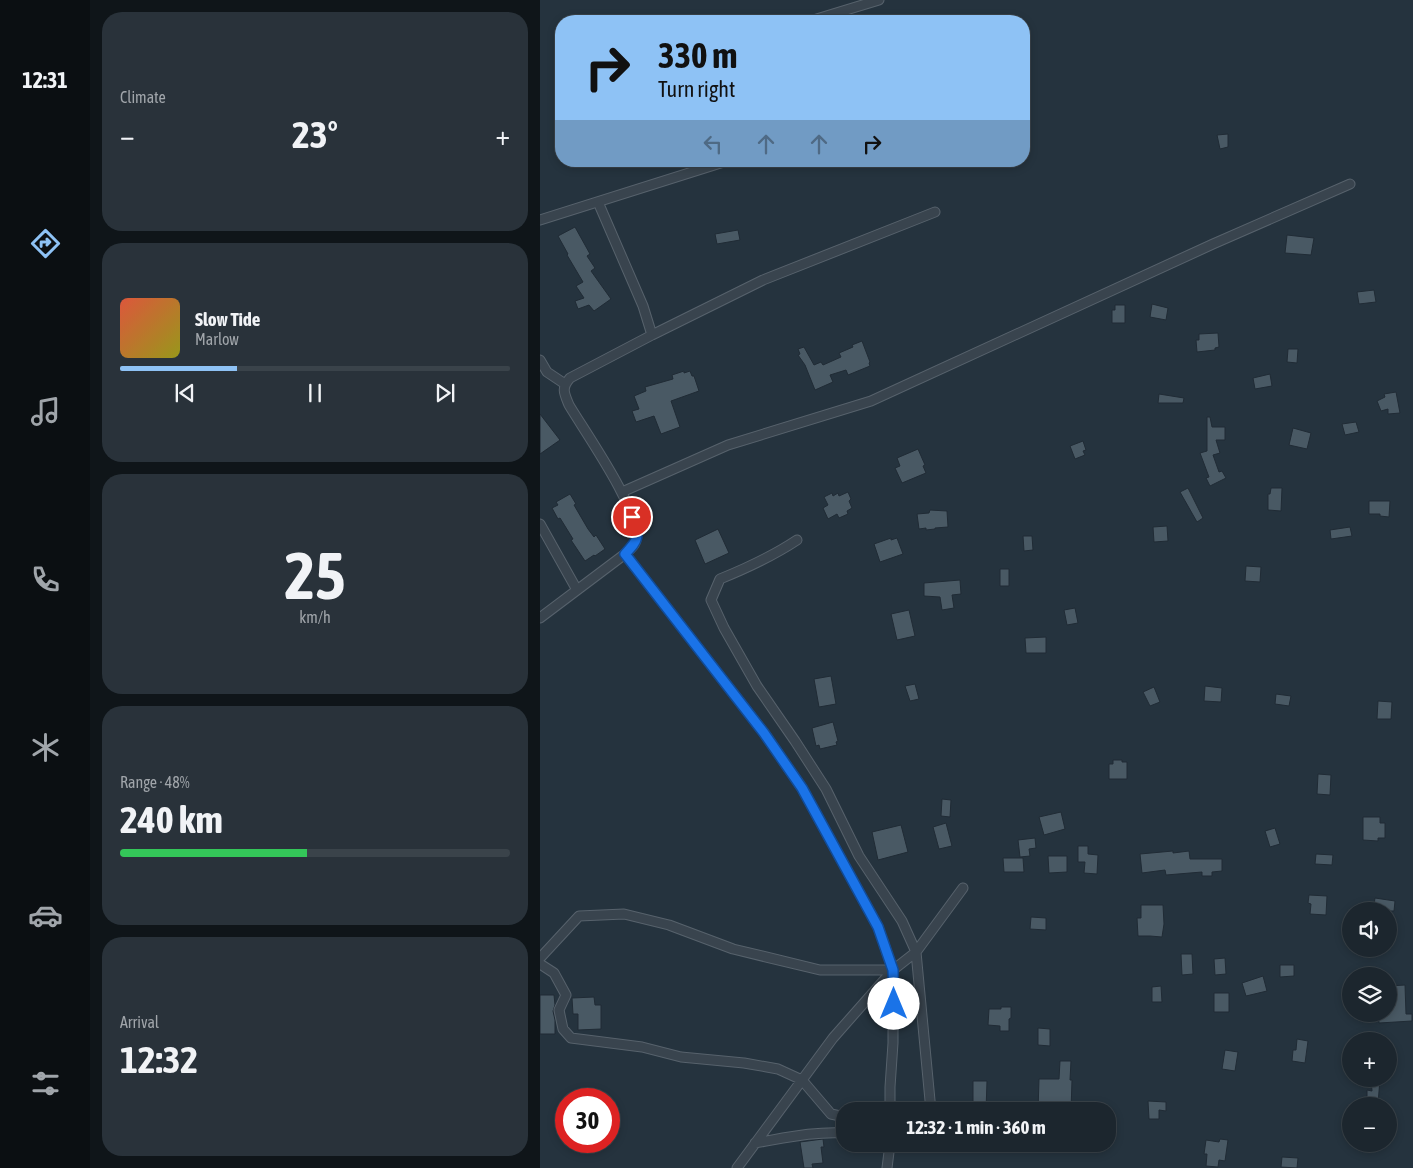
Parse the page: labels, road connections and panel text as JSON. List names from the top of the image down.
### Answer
{
  "page": {
    "tabs": "12:31",
    "tile": [
      "Climate",
      ["25", "km/h"],
      ["Range · 48%", "240 km"],
      ["Arrival", "12:32"]
    ],
    "turn": ["330 m", "Turn right"],
    "heat": ["−", "23°", "+"],
    "song": ["Slow Tide", "Marlow"],
    "map_buttons": ["+", "−"],
    "limit": "30",
    "trip": "12:32 · 1 min · 360 m"
  }
}
